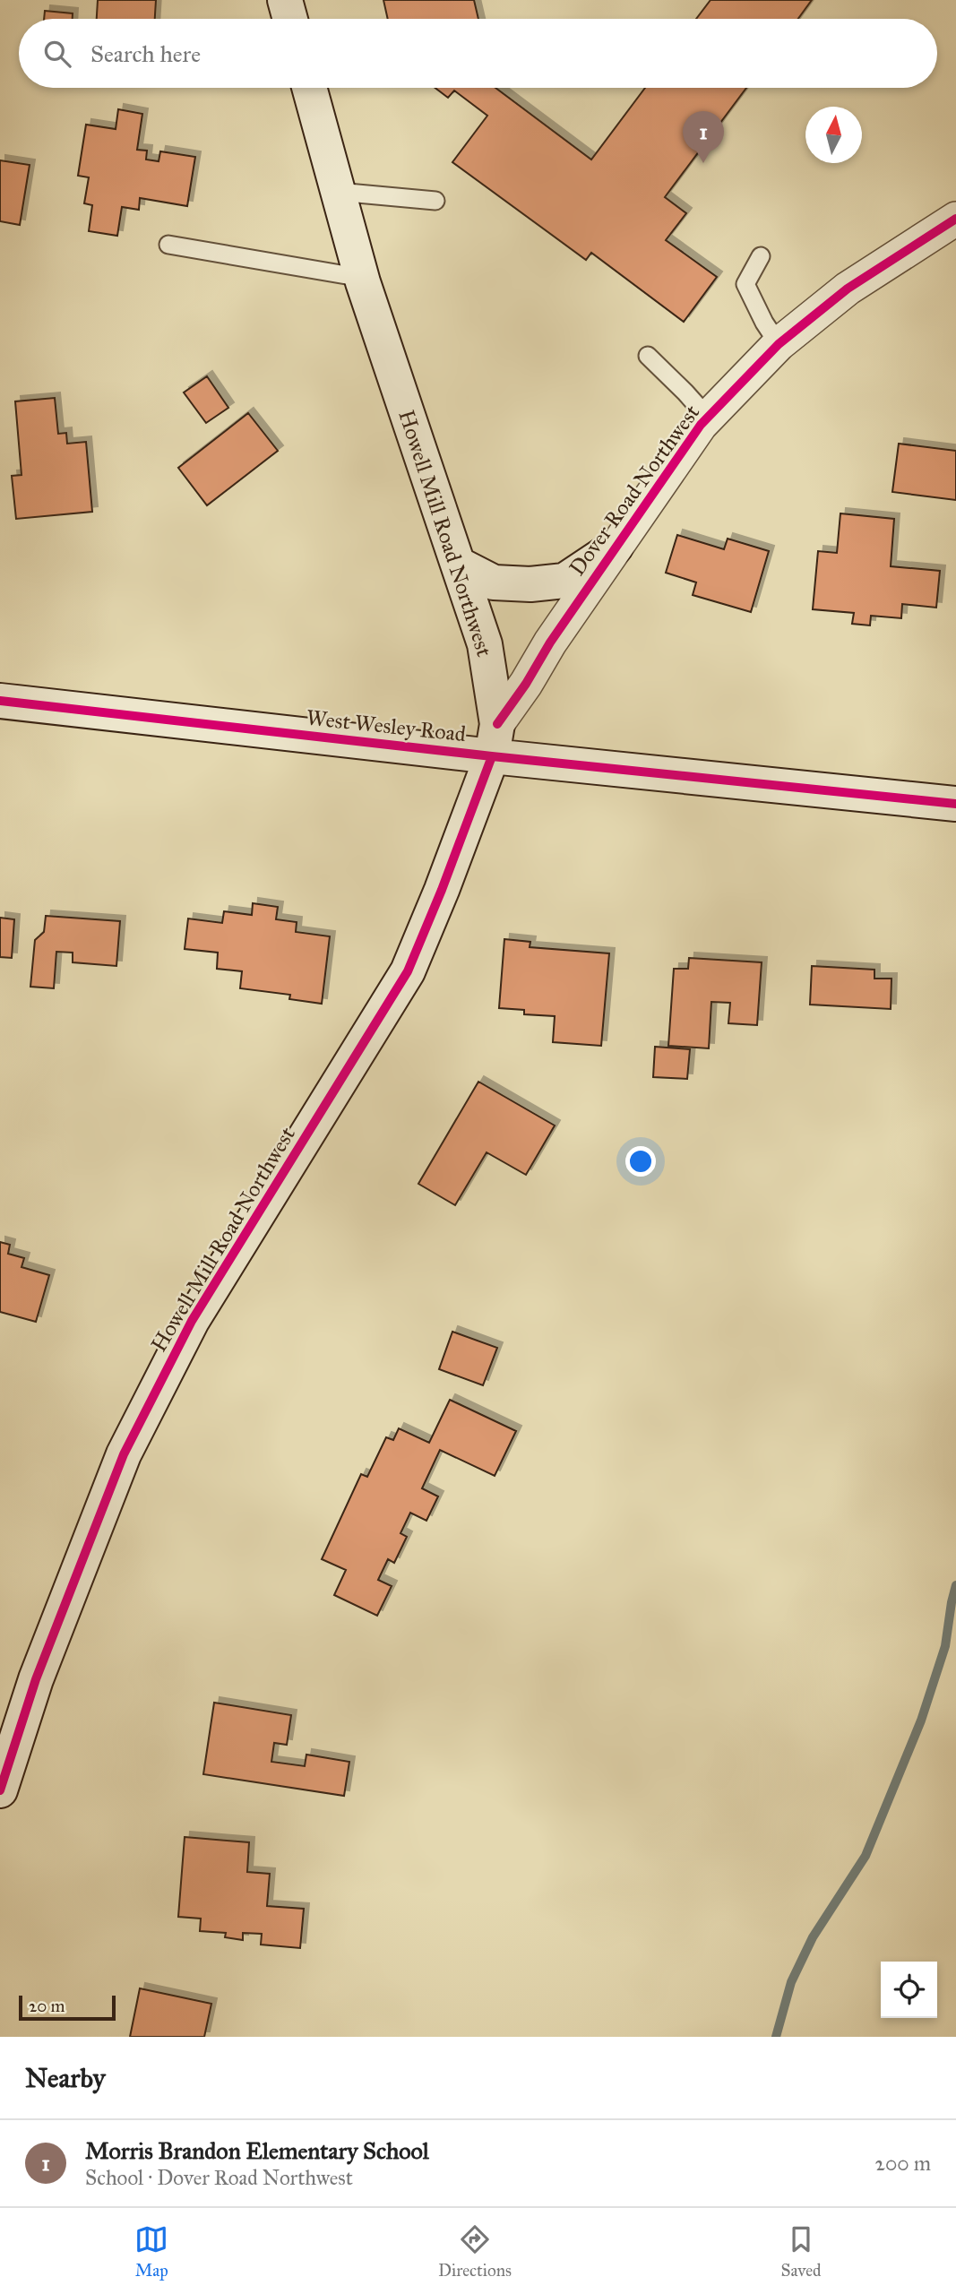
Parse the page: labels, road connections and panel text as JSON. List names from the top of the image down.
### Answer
{
  "streets": {
    "main road": ["Howell Mill Road Northwest", "West Wesley Road"],
    "street": ["Dover Road Northwest"]
  },
  "crossings": [
    ["Dover Road Northwest", "Howell Mill Road Northwest"],
    ["Dover Road Northwest", "West Wesley Road"],
    ["Howell Mill Road Northwest", "West Wesley Road"]
  ],
  "scale_bar": "20 m",
  "north": "top",
  "page": {
    "search": "Search here",
    "pins": "1",
    "scale": "20 m",
    "heading": "Nearby",
    "list": [
      {
        "mark": "1",
        "name": "Morris Brandon Elementary School",
        "note": "School · Dover Road Northwest",
        "value": "200 m"
      }
    ],
    "nav": ["Map", "Directions", "Saved"]
  }
}
